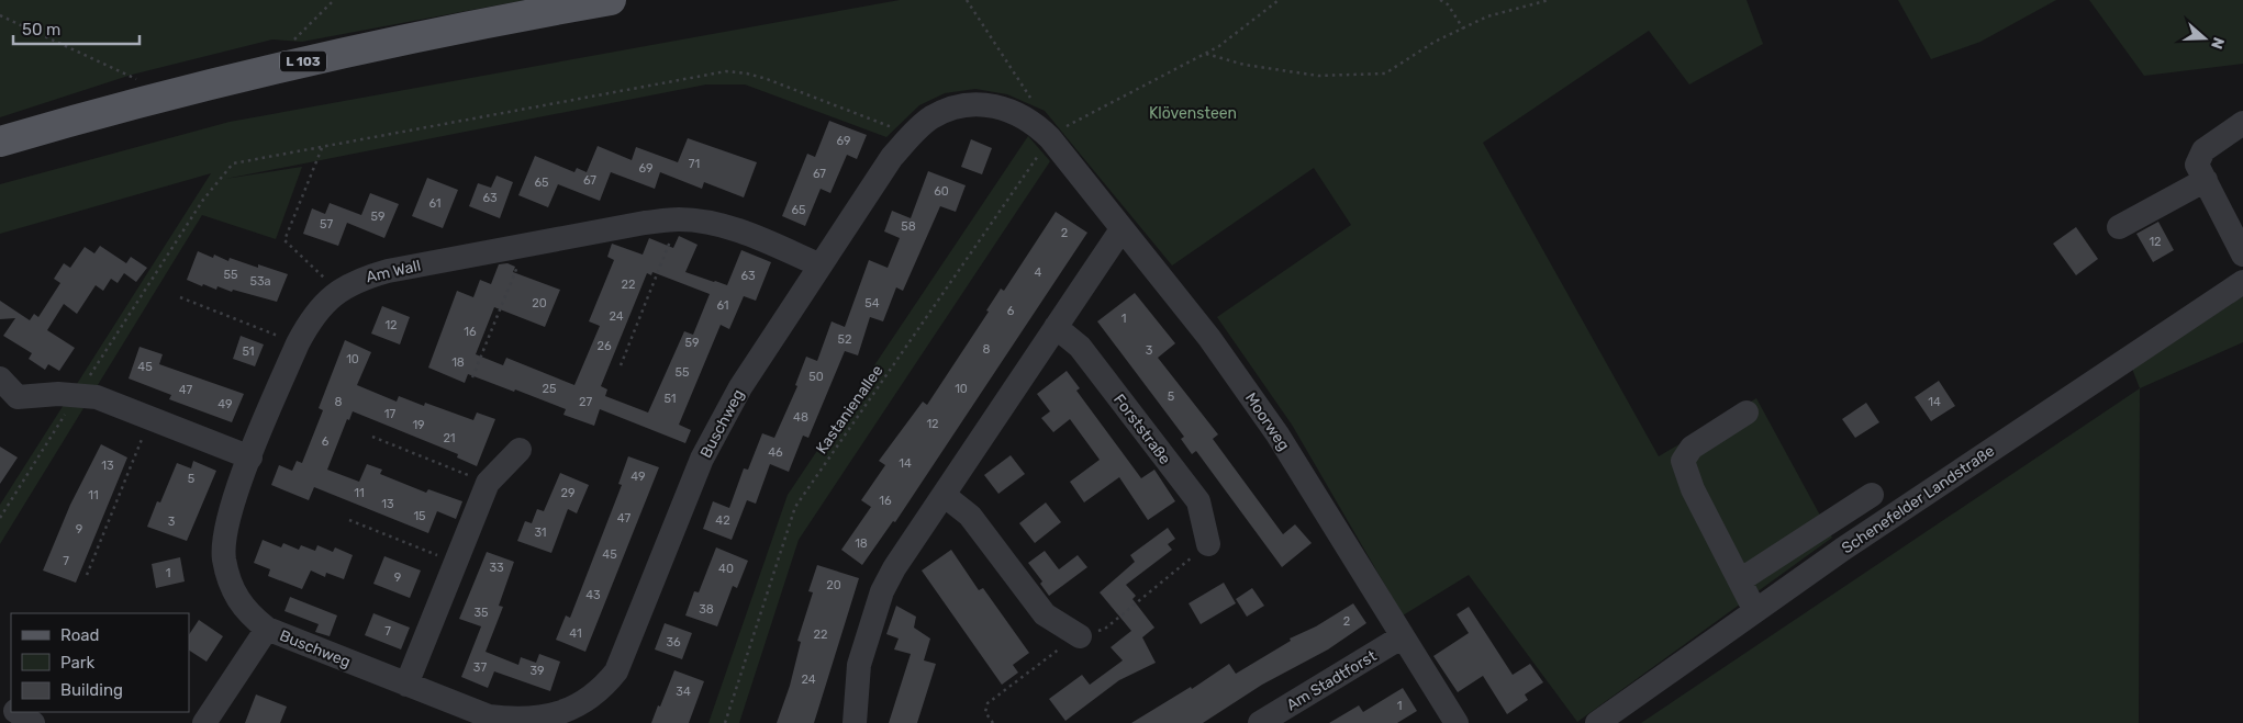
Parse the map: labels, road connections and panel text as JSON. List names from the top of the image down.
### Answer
{
  "streets": {
    "main road": ["L 103"],
    "street": [
      "Am Wall",
      "Moorweg",
      "Buschweg",
      "Forststraße",
      "Schenefelder Landstraße",
      "Am Stadtforst"
    ],
    "path": ["Kastanienallee"]
  },
  "crossings": [
    ["Am Wall", "Buschweg"],
    ["Kastanienallee", "Moorweg"],
    ["Kastanienallee", "Buschweg"],
    ["Moorweg", "Buschweg"],
    ["Moorweg", "Am Stadtforst"]
  ],
  "parks": ["Klövensteen"],
  "house_numbers": [
    "69",
    "71",
    "69",
    "67",
    "67",
    "65",
    "60",
    "63",
    "61",
    "65",
    "59",
    "57",
    "58",
    "2",
    "12",
    "4",
    "55",
    "63",
    "53a",
    "22",
    "20",
    "54",
    "61",
    "6",
    "24",
    "1",
    "12",
    "16",
    "52",
    "59",
    "26",
    "8",
    "3",
    "51",
    "10",
    "18",
    "45",
    "55",
    "50",
    "25",
    "10",
    "47",
    "5",
    "51",
    "8",
    "27",
    "14",
    "49",
    "17",
    "48",
    "12",
    "19",
    "21",
    "6",
    "46",
    "14",
    "13",
    "49",
    "5",
    "11",
    "29",
    "11",
    "16",
    "13",
    "15",
    "47",
    "42",
    "3",
    "9",
    "31",
    "18",
    "45",
    "7",
    "33",
    "40",
    "1",
    "9",
    "20",
    "43",
    "38",
    "35",
    "2",
    "7",
    "41",
    "22",
    "36",
    "37",
    "39",
    "24",
    "34",
    "1"
  ],
  "legend": ["Road", "Park", "Building"],
  "scale_bar": "50 m",
  "north": "right"
}
